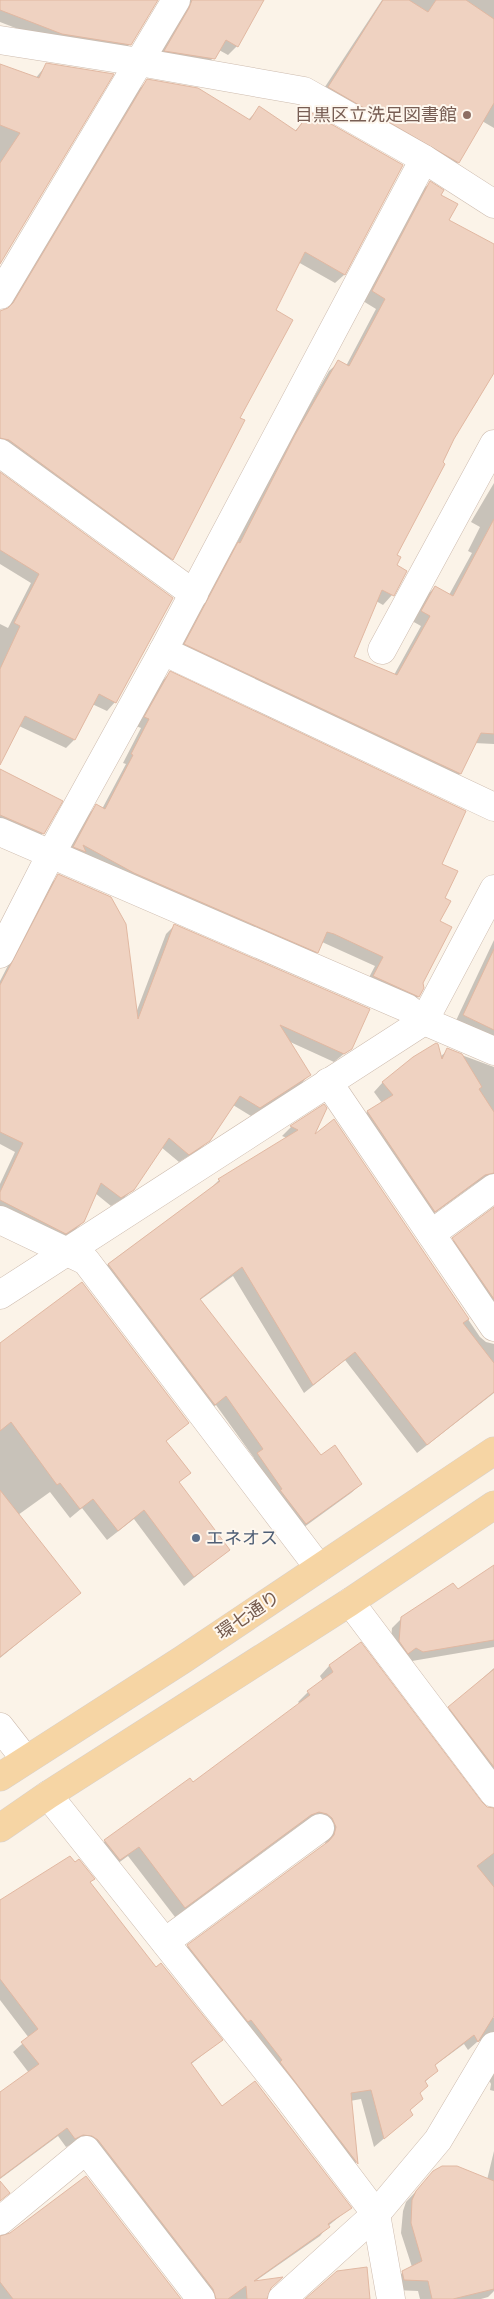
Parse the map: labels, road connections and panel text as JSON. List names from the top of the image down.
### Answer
{
  "streets": {
    "main road": ["環七通り"]
  },
  "places": ["目黒区立洗足図書館", "エネオス"]
}
